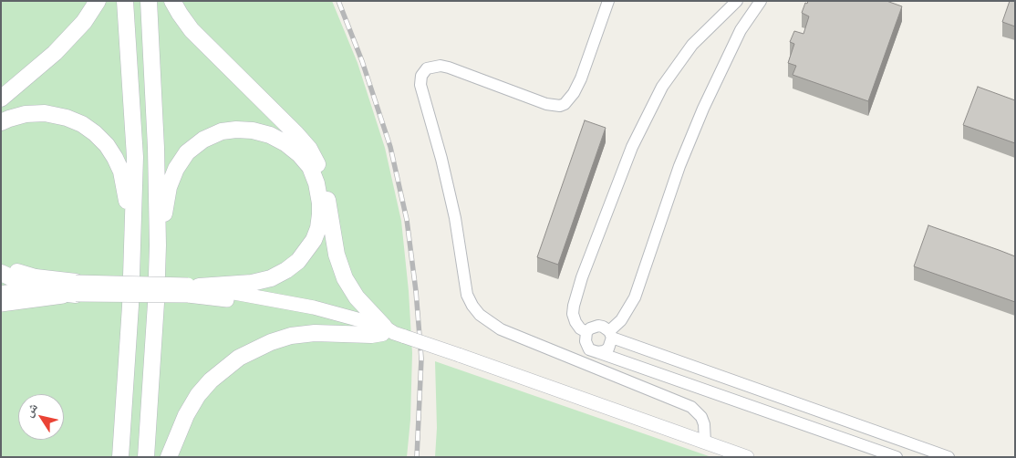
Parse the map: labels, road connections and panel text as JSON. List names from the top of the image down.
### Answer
{
  "north": "top left"
}
